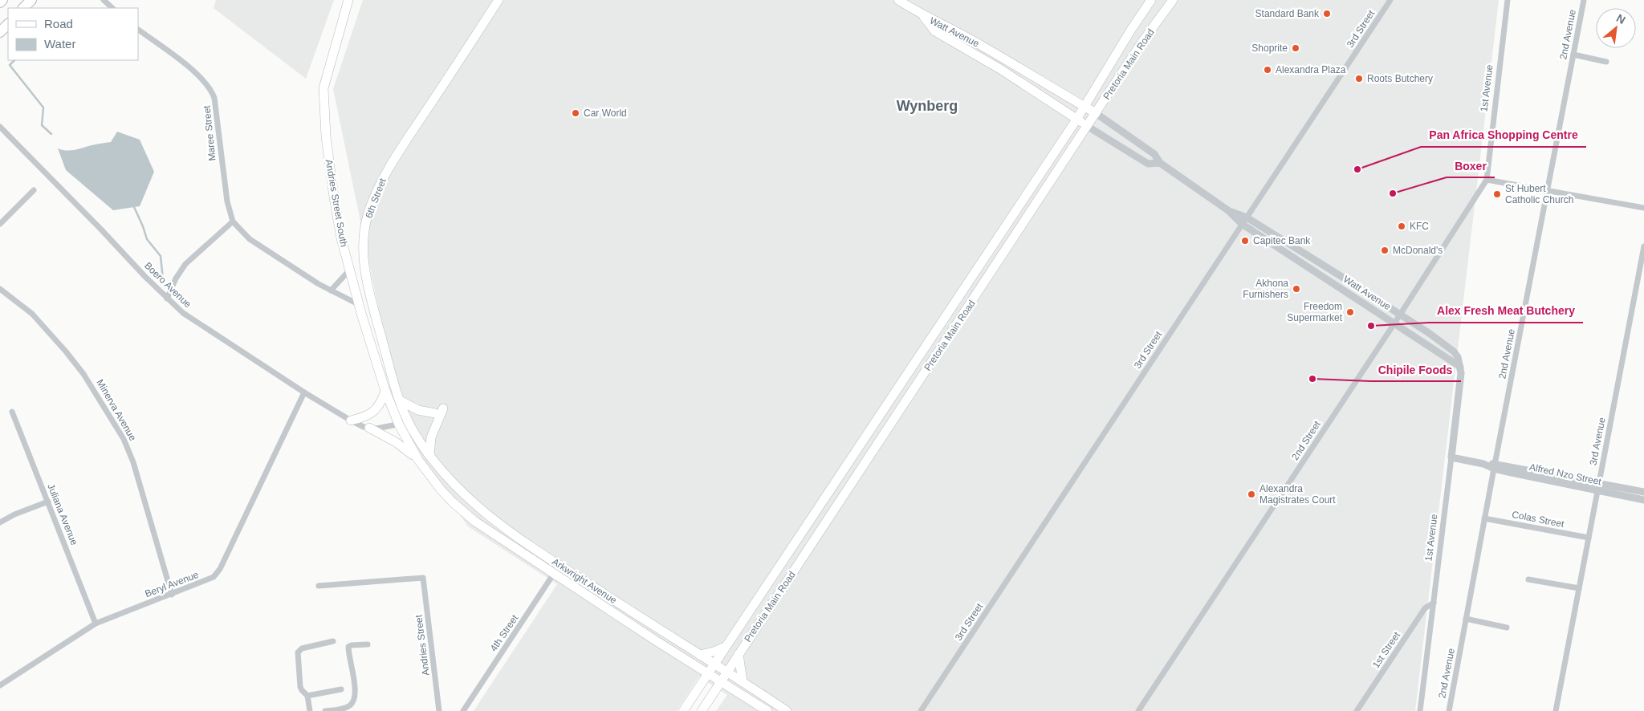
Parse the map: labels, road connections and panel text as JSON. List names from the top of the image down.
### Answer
{
  "streets": {
    "main road": [
      "Watt Avenue",
      "Pretoria Main Road",
      "6th Street",
      "Andries Street South",
      "Arkwright Avenue"
    ],
    "street": [
      "3rd Street",
      "2nd Avenue",
      "1st Avenue",
      "Maree Street",
      "Boero Avenue",
      "Minerva Avenue",
      "2nd Street",
      "3rd Avenue",
      "Alfred Nzo Street",
      "Juliana Avenue",
      "Colas Street",
      "Beryl Avenue",
      "4th Street",
      "Andries Street",
      "1st Street"
    ]
  },
  "crossings": [
    ["3rd Street", "Watt Avenue"],
    ["Watt Avenue", "Pretoria Main Road"],
    ["Watt Avenue", "1st Avenue"],
    ["Watt Avenue", "2nd Street"],
    ["2nd Avenue", "Alfred Nzo Street"],
    ["2nd Avenue", "Colas Street"],
    ["Pretoria Main Road", "Arkwright Avenue"],
    ["1st Avenue", "2nd Street"],
    ["1st Avenue", "Alfred Nzo Street"],
    ["1st Avenue", "1st Street"],
    ["Maree Street", "Andries Street South"],
    ["6th Street", "Boero Avenue"],
    ["6th Street", "Arkwright Avenue"],
    ["Andries Street South", "Boero Avenue"],
    ["Andries Street South", "Arkwright Avenue"],
    ["Boero Avenue", "Arkwright Avenue"],
    ["Boero Avenue", "Beryl Avenue"],
    ["Minerva Avenue", "Beryl Avenue"],
    ["3rd Avenue", "Alfred Nzo Street"],
    ["3rd Avenue", "Colas Street"],
    ["Juliana Avenue", "Beryl Avenue"],
    ["Arkwright Avenue", "4th Street"]
  ],
  "districts": ["Wynberg"],
  "places": [
    "Standard Bank",
    "Shoprite",
    "Alexandra Plaza",
    "Roots Butchery",
    "Car World",
    "Pan Africa Shopping Centre",
    "Boxer",
    "St Hubert Catholic Church",
    "KFC",
    "Capitec Bank",
    "McDonald's",
    "Akhona Furnishers",
    "Freedom Supermarket",
    "Alex Fresh Meat Butchery",
    "Chipile Foods",
    "Alexandra Magistrates Court"
  ],
  "legend": ["Road", "Water"],
  "north": "top right"
}
